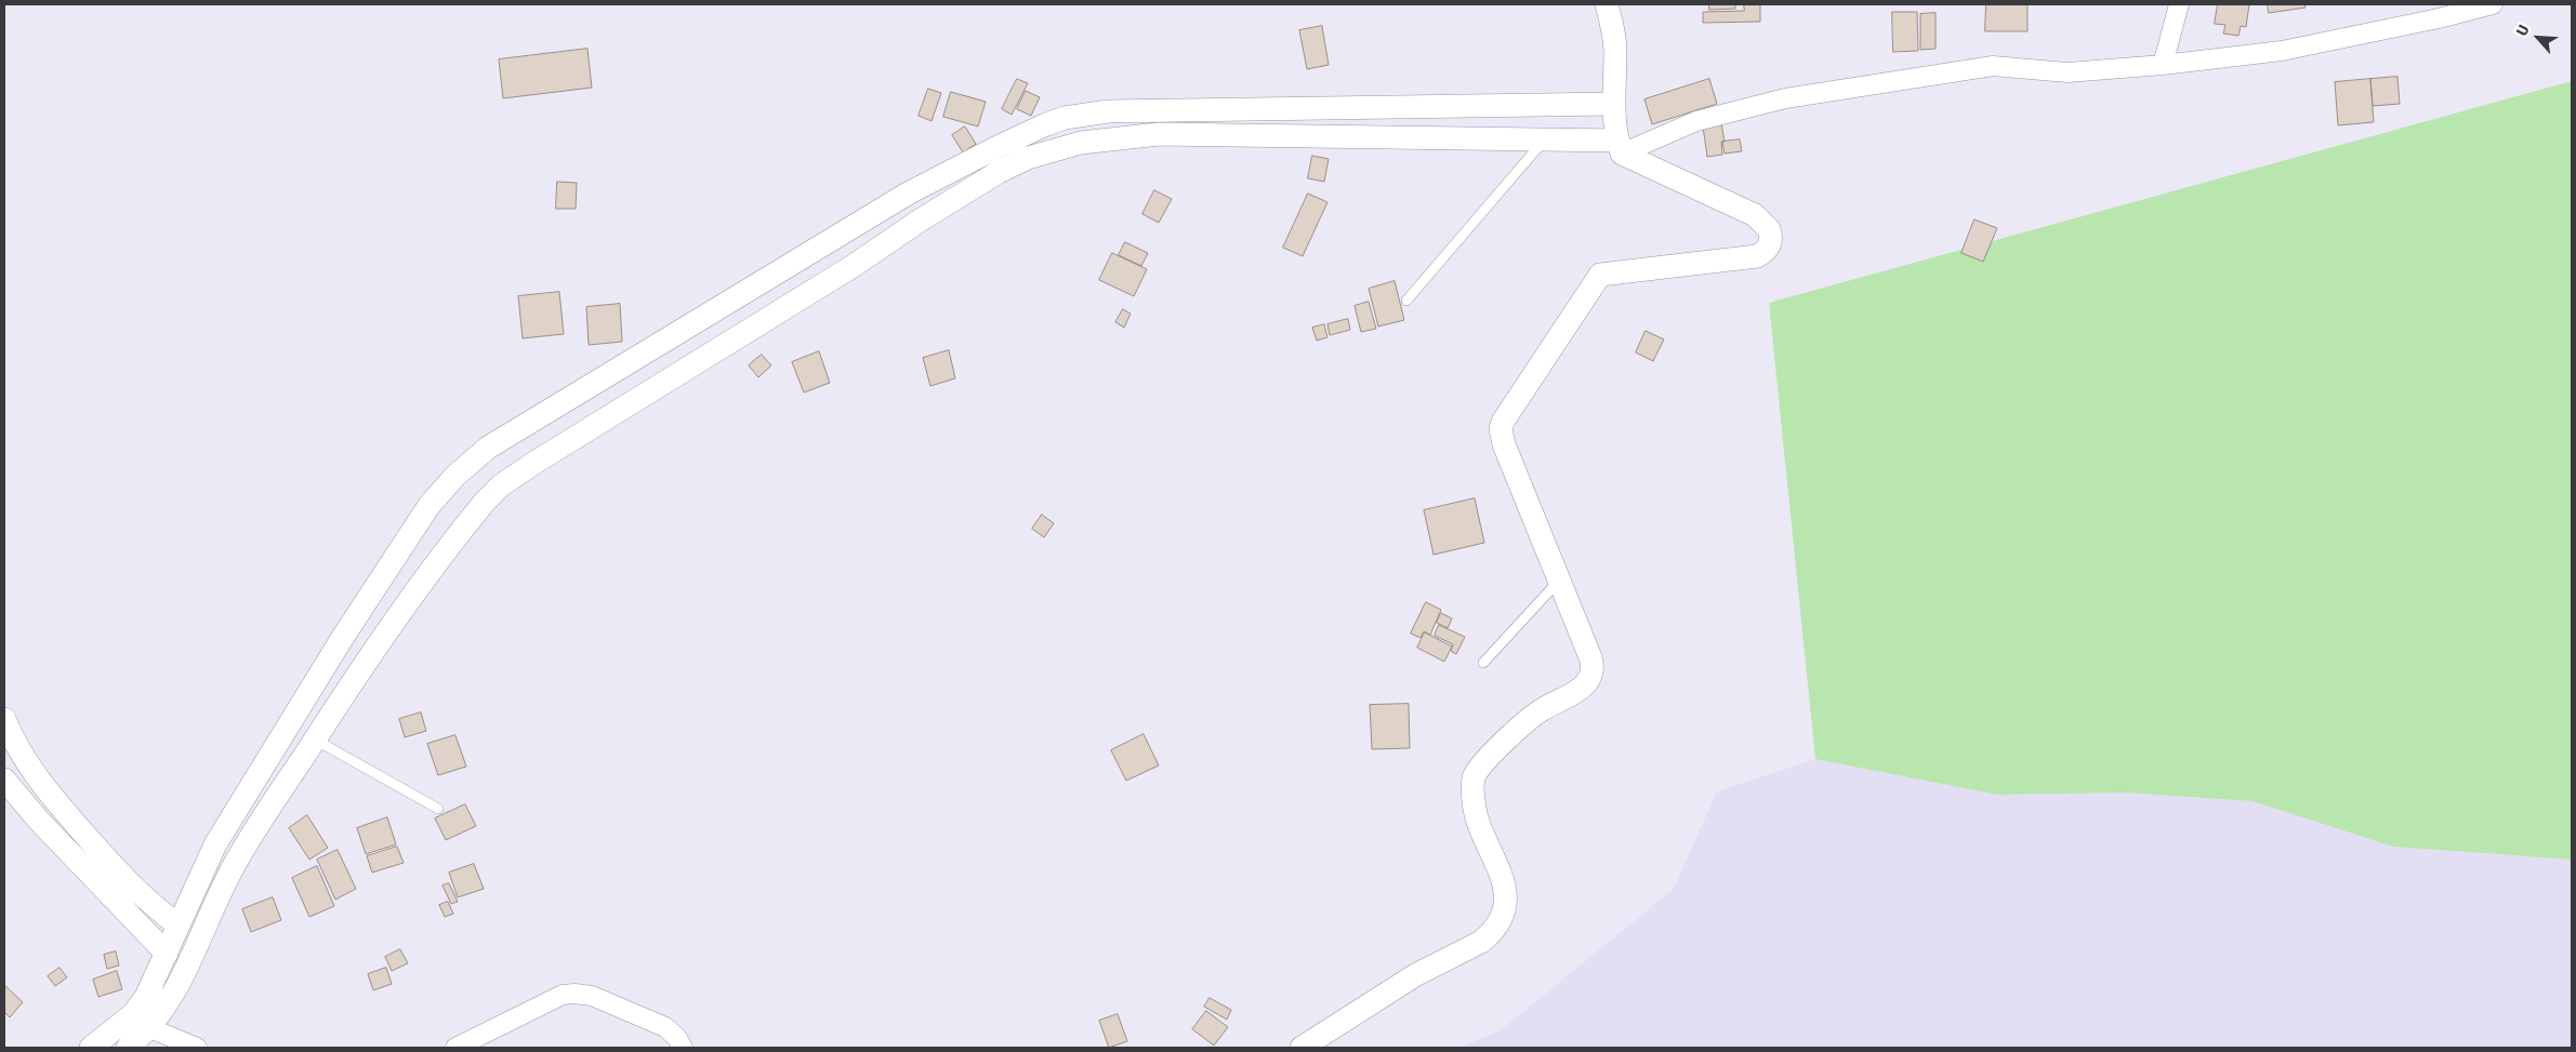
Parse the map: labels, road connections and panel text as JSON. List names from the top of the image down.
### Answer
{
  "north": "top left"
}
